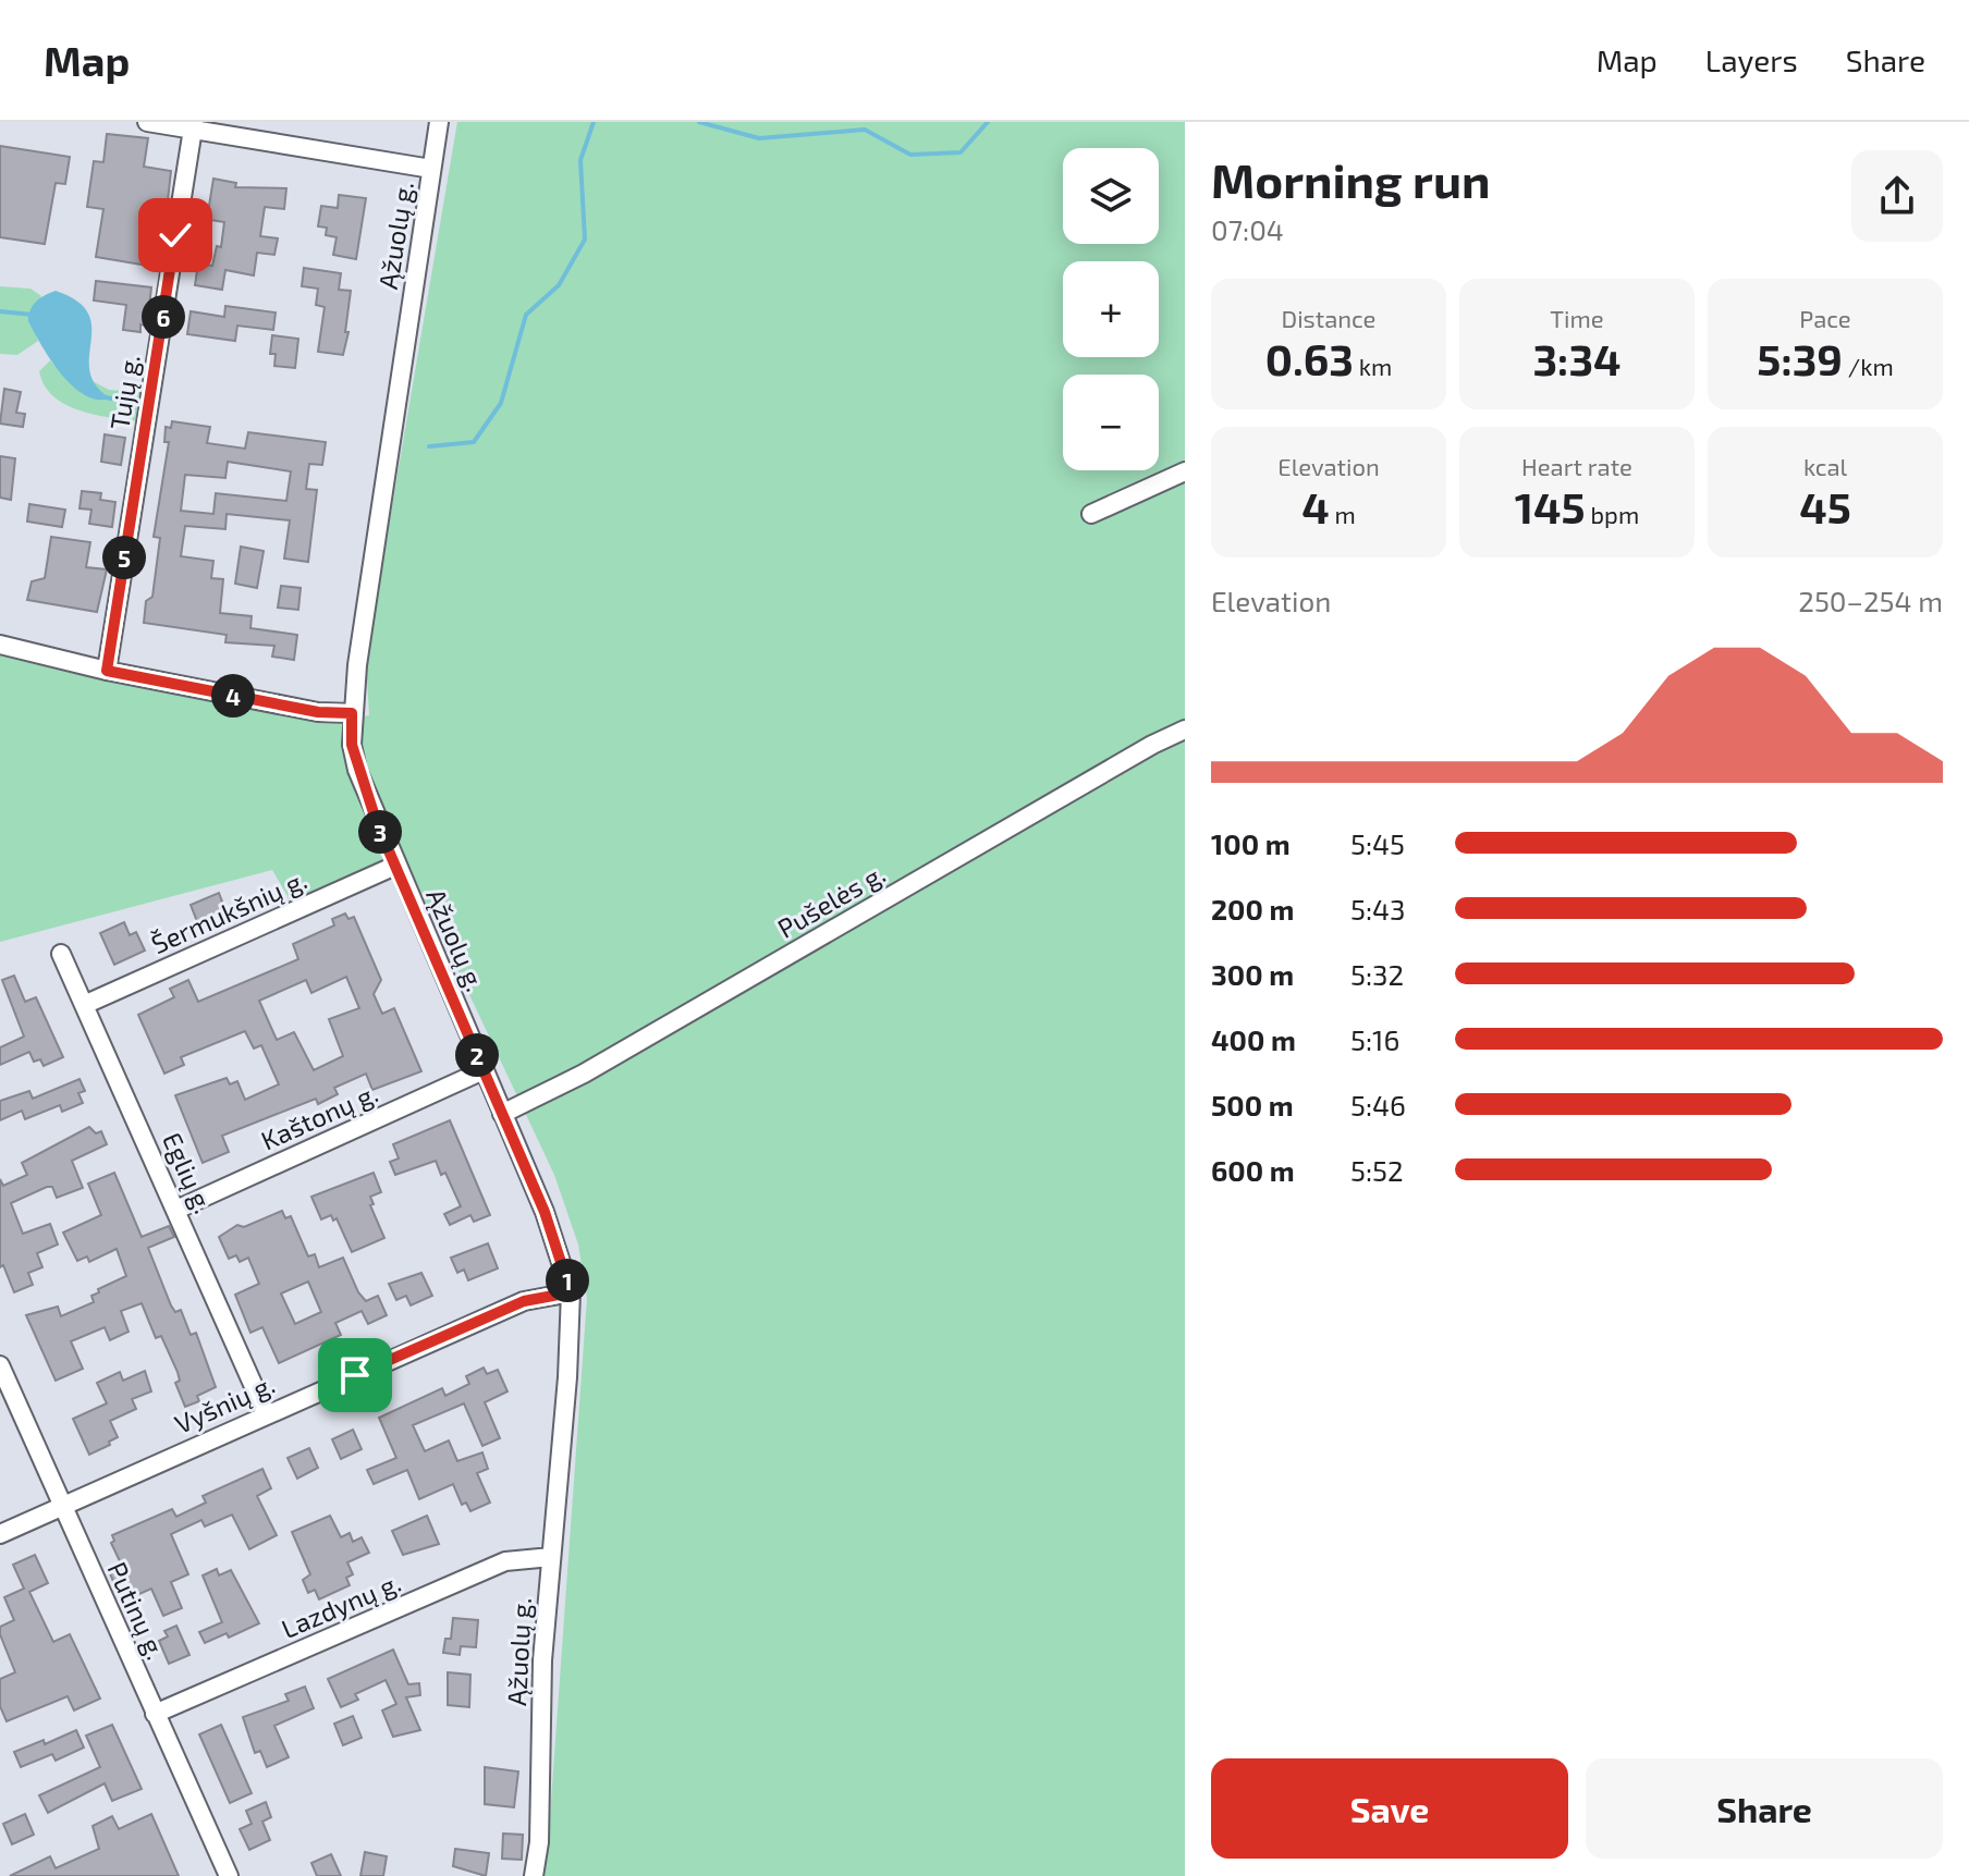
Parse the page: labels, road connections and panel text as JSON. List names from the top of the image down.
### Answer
{
  "streets": {
    "street": [
      "Ąžuolų g.",
      "Tujų g.",
      "Pušelės g.",
      "Šermukšnių g.",
      "Kaštonų g.",
      "Eglių g.",
      "Vyšnių g.",
      "Lazdynų g.",
      "Putinų g."
    ]
  },
  "crossings": [
    ["Ąžuolų g.", "Pušelės g."],
    ["Ąžuolų g.", "Šermukšnių g."],
    ["Ąžuolų g.", "Kaštonų g."],
    ["Ąžuolų g.", "Vyšnių g."],
    ["Ąžuolų g.", "Lazdynų g."],
    ["Šermukšnių g.", "Eglių g."],
    ["Kaštonų g.", "Eglių g."],
    ["Eglių g.", "Vyšnių g."],
    ["Vyšnių g.", "Putinų g."],
    ["Lazdynų g.", "Putinų g."]
  ],
  "page": {
    "header": "Map",
    "nav": ["Map", "Layers", "Share"],
    "heading": ["Morning run", "07:04"],
    "map_buttons": ["+", "−"],
    "stats": [
      ["Distance", "0.63 km"],
      ["Time", "3:34"],
      ["Pace", "5:39 /km"],
      ["Elevation", "4 m"],
      ["Heart rate", "145 bpm"],
      ["kcal", "45"]
    ],
    "pins": [
      "6",
      "5",
      "4",
      "3",
      "2",
      "1"
    ],
    "chart": ["Elevation", "250–254 m"],
    "list": [
      {
        "name": "100 m",
        "note": "5:45"
      },
      {
        "name": "200 m",
        "note": "5:43"
      },
      {
        "name": "300 m",
        "note": "5:32"
      },
      {
        "name": "400 m",
        "note": "5:16"
      },
      {
        "name": "500 m",
        "note": "5:46"
      },
      {
        "name": "600 m",
        "note": "5:52"
      }
    ],
    "buttons": ["Save", "Share"]
  }
}
